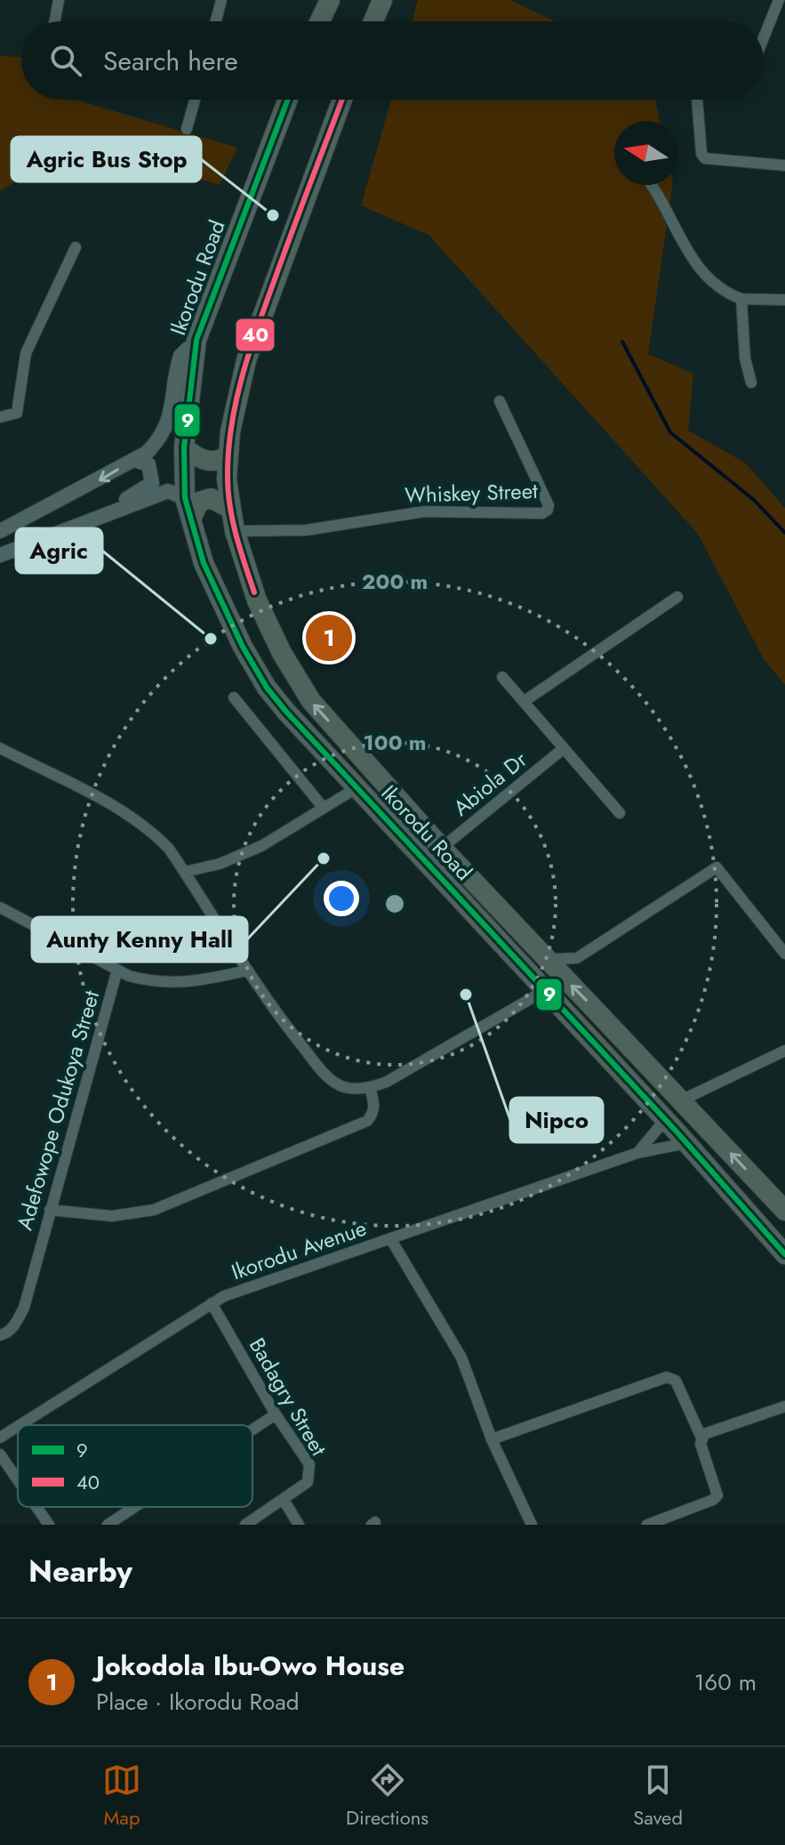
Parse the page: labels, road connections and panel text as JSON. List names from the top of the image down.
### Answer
{
  "streets": {
    "highway": ["Ikorodu Road"],
    "street": [
      "Whiskey Street",
      "Abiola Dr",
      "Adefowope Odukoya Street",
      "Ikorodu Avenue",
      "Badagry Street"
    ]
  },
  "crossings": [
    ["Ikorodu Road", "Whiskey Street"],
    ["Ikorodu Road", "Abiola Dr"],
    ["Ikorodu Road", "Ikorodu Avenue"],
    ["Ikorodu Avenue", "Badagry Street"]
  ],
  "places": [
    "Agric Bus Stop",
    "Agric",
    "Aunty Kenny Hall",
    "Nipco"
  ],
  "lines": ["transit line 9", "transit line 40"],
  "legend": ["9", "40"],
  "north": "left",
  "page": {
    "search": "Search here",
    "pins": "1",
    "heading": "Nearby",
    "list": [
      {
        "mark": "1",
        "name": "Jokodola Ibu-Owo House",
        "note": "Place · Ikorodu Road",
        "value": "160 m"
      }
    ],
    "nav": ["Map", "Directions", "Saved"]
  },
  "rings": ["200 m", "100 m"]
}
